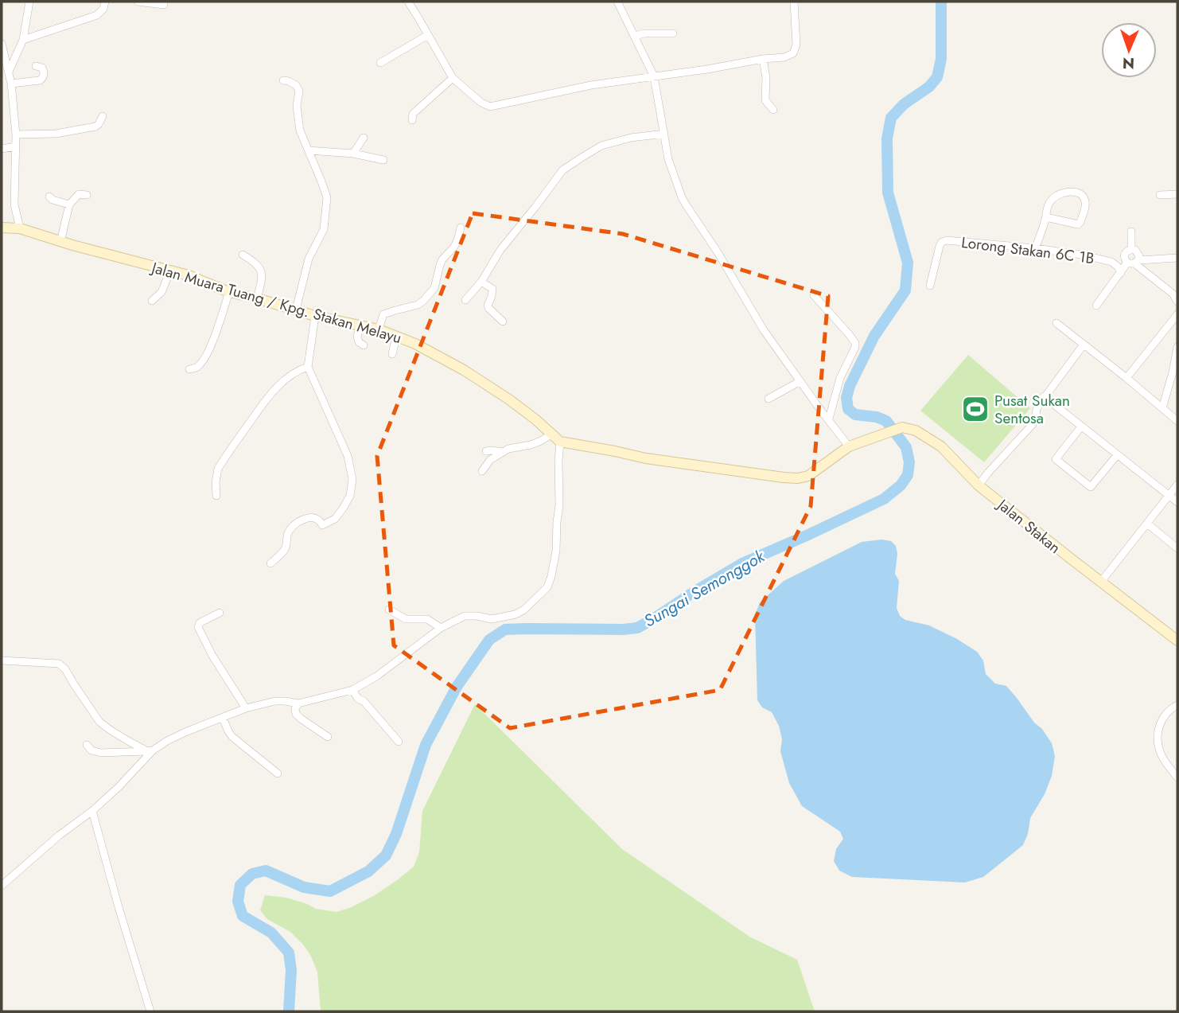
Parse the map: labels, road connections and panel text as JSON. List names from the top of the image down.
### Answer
{
  "streets": {
    "main road": ["Jalan Muara Tuang / Kpg. Stakan Melayu", "Jalan Stakan"],
    "street": ["Lorong Stakan 6C 1B"]
  },
  "water": ["Sungai Semonggok"],
  "places": {
    "sports": ["Pusat Sukan Sentosa"]
  },
  "north": "bottom"
}
